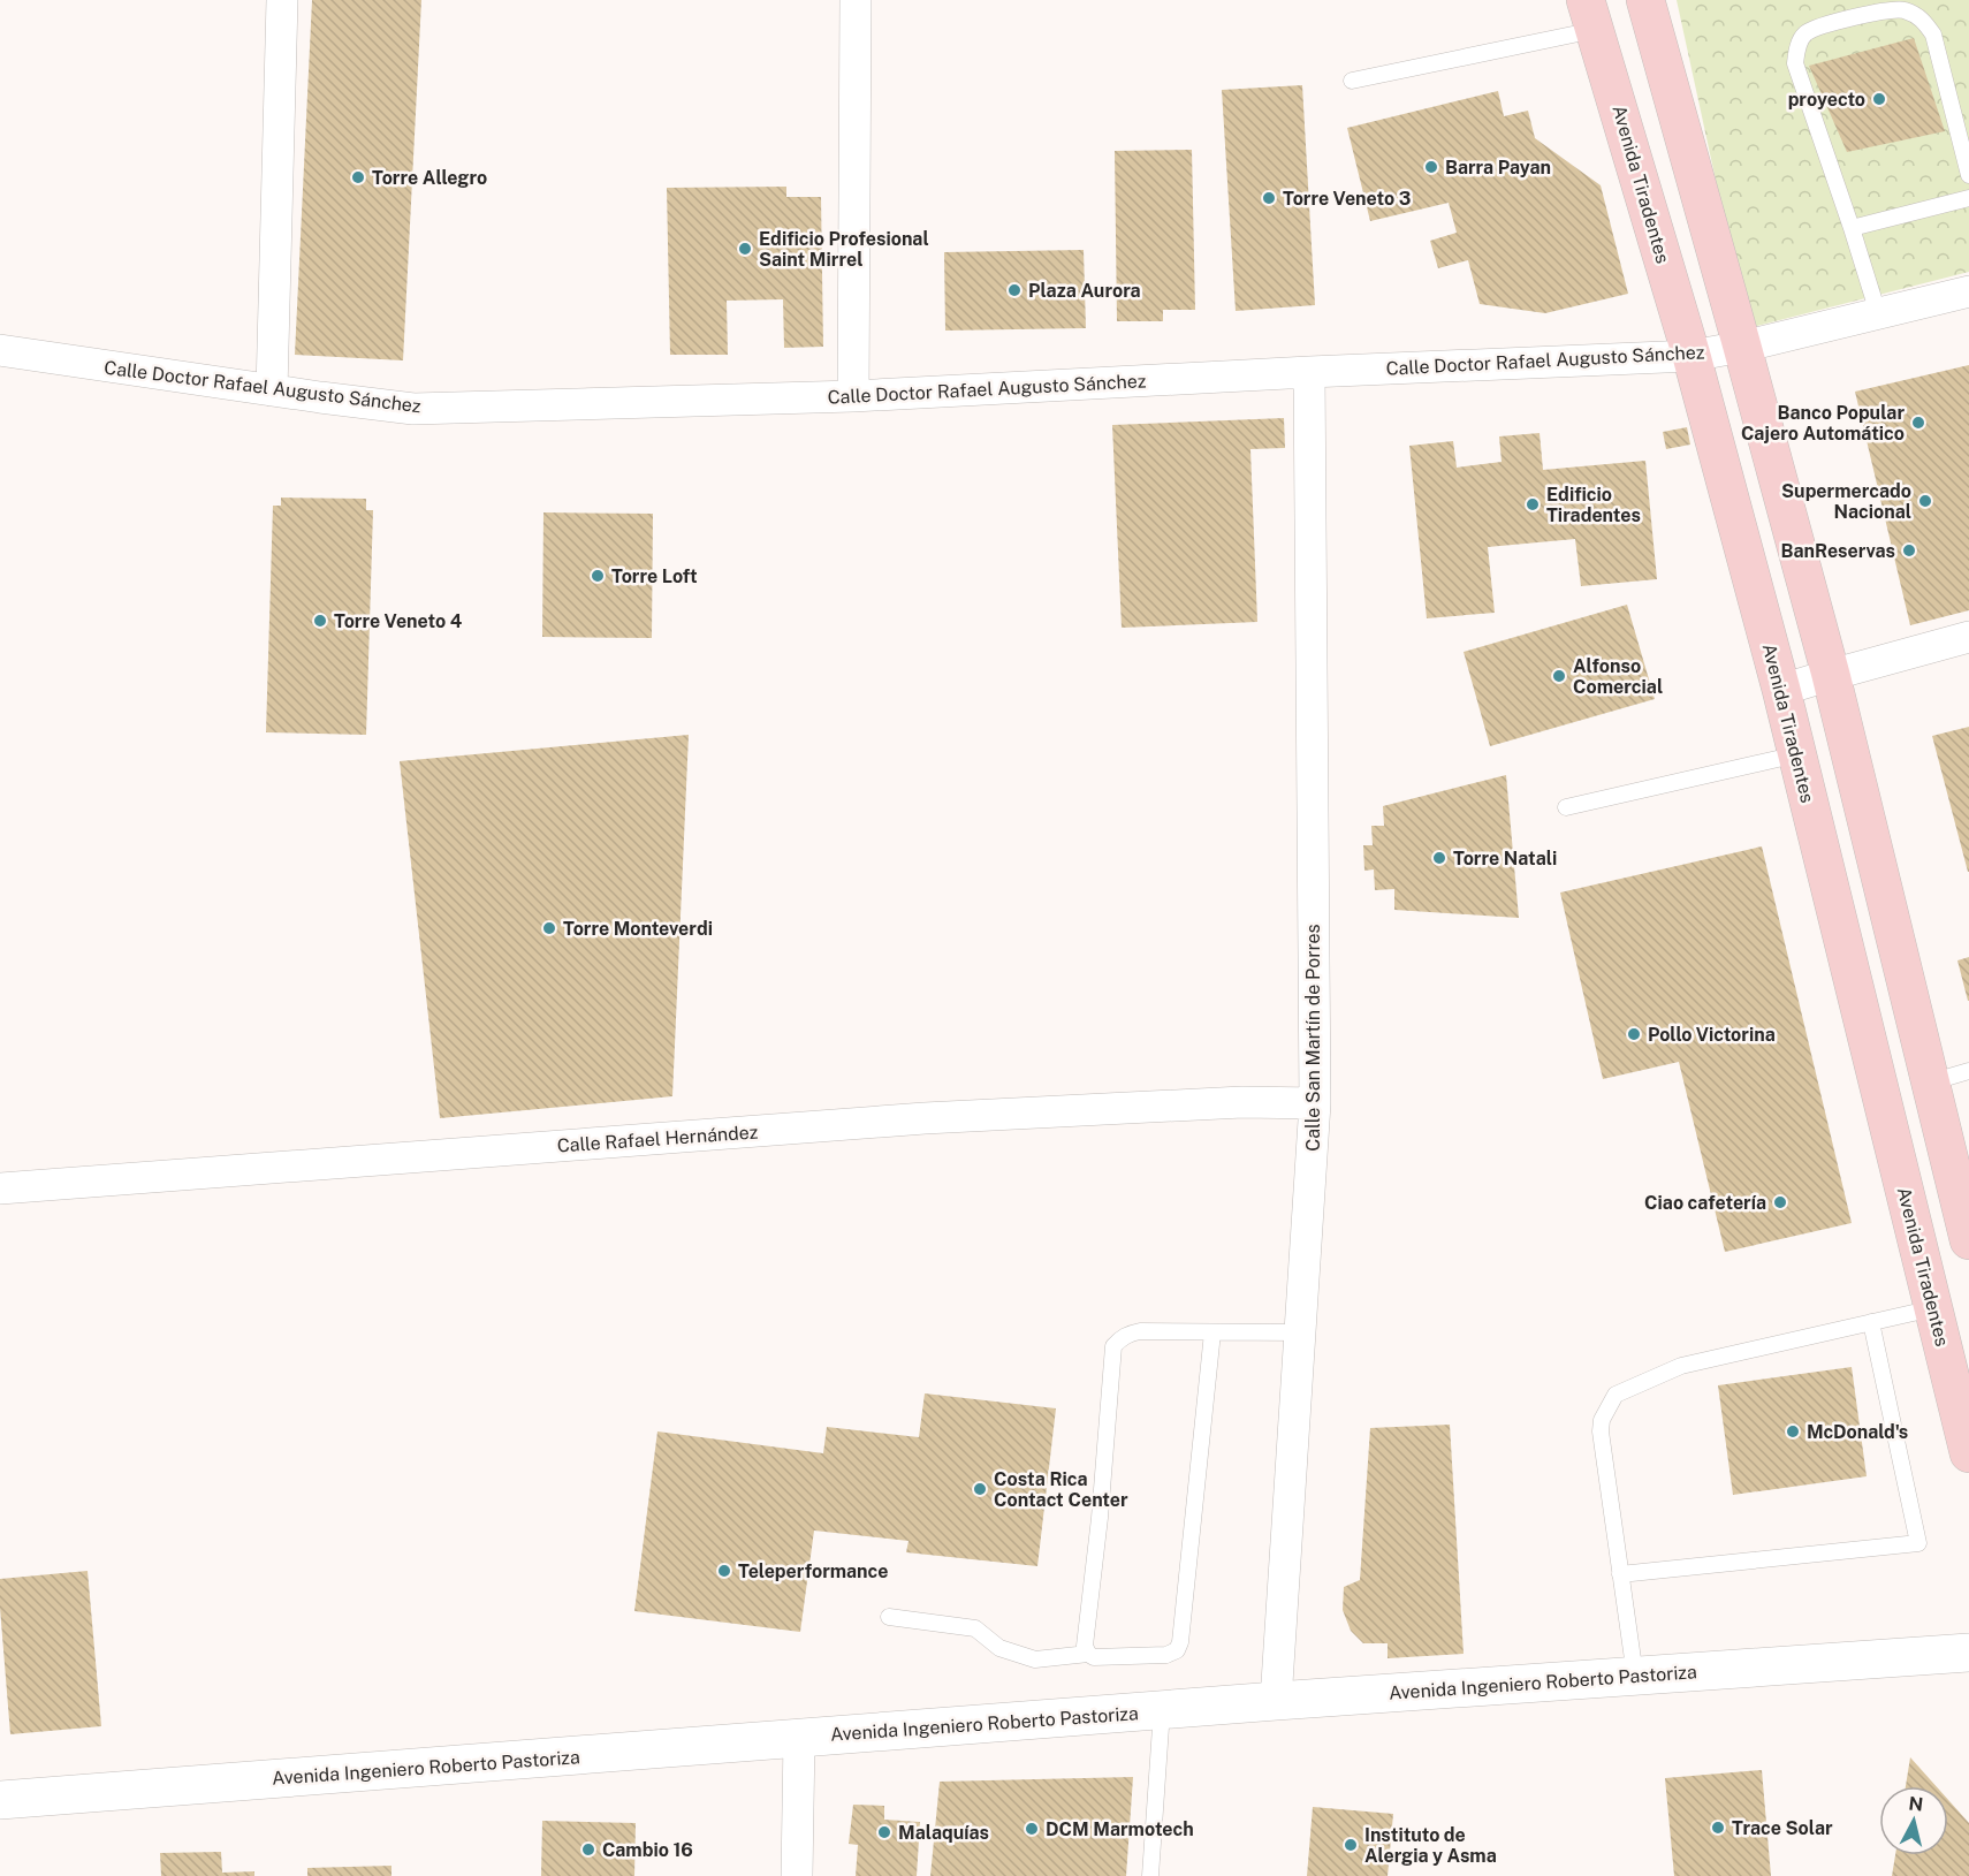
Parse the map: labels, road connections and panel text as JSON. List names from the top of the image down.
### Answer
{
  "streets": {
    "main road": ["Avenida Tiradentes"],
    "street": [
      "Calle Doctor Rafael Augusto Sánchez",
      "Calle San Martín de Porres",
      "Calle Rafael Hernández",
      "Avenida Ingeniero Roberto Pastoriza"
    ]
  },
  "crossings": [
    ["Avenida Tiradentes", "Calle Doctor Rafael Augusto Sánchez"],
    ["Calle Doctor Rafael Augusto Sánchez", "Calle San Martín de Porres"],
    ["Calle San Martín de Porres", "Calle Rafael Hernández"],
    ["Calle San Martín de Porres", "Avenida Ingeniero Roberto Pastoriza"]
  ],
  "places": [
    "proyecto",
    "Barra Payan",
    "Torre Allegro",
    "Torre Veneto 3",
    "Edificio Profesional Saint Mirrel",
    "Plaza Aurora",
    "Banco Popular Cajero Automático",
    "Supermercado Nacional",
    "Edificio Tiradentes",
    "BanReservas",
    "Torre Loft",
    "Torre Veneto 4",
    "Alfonso Comercial",
    "Torre Natali",
    "Torre Monteverdi",
    "Pollo Victorina",
    "Ciao cafetería",
    "McDonald's",
    "Costa Rica Contact Center",
    "Teleperformance",
    "Trace Solar",
    "DCM Marmotech",
    "Malaquías",
    "Instituto de Alergia y Asma",
    "Cambio 16"
  ],
  "north": "top"
}
